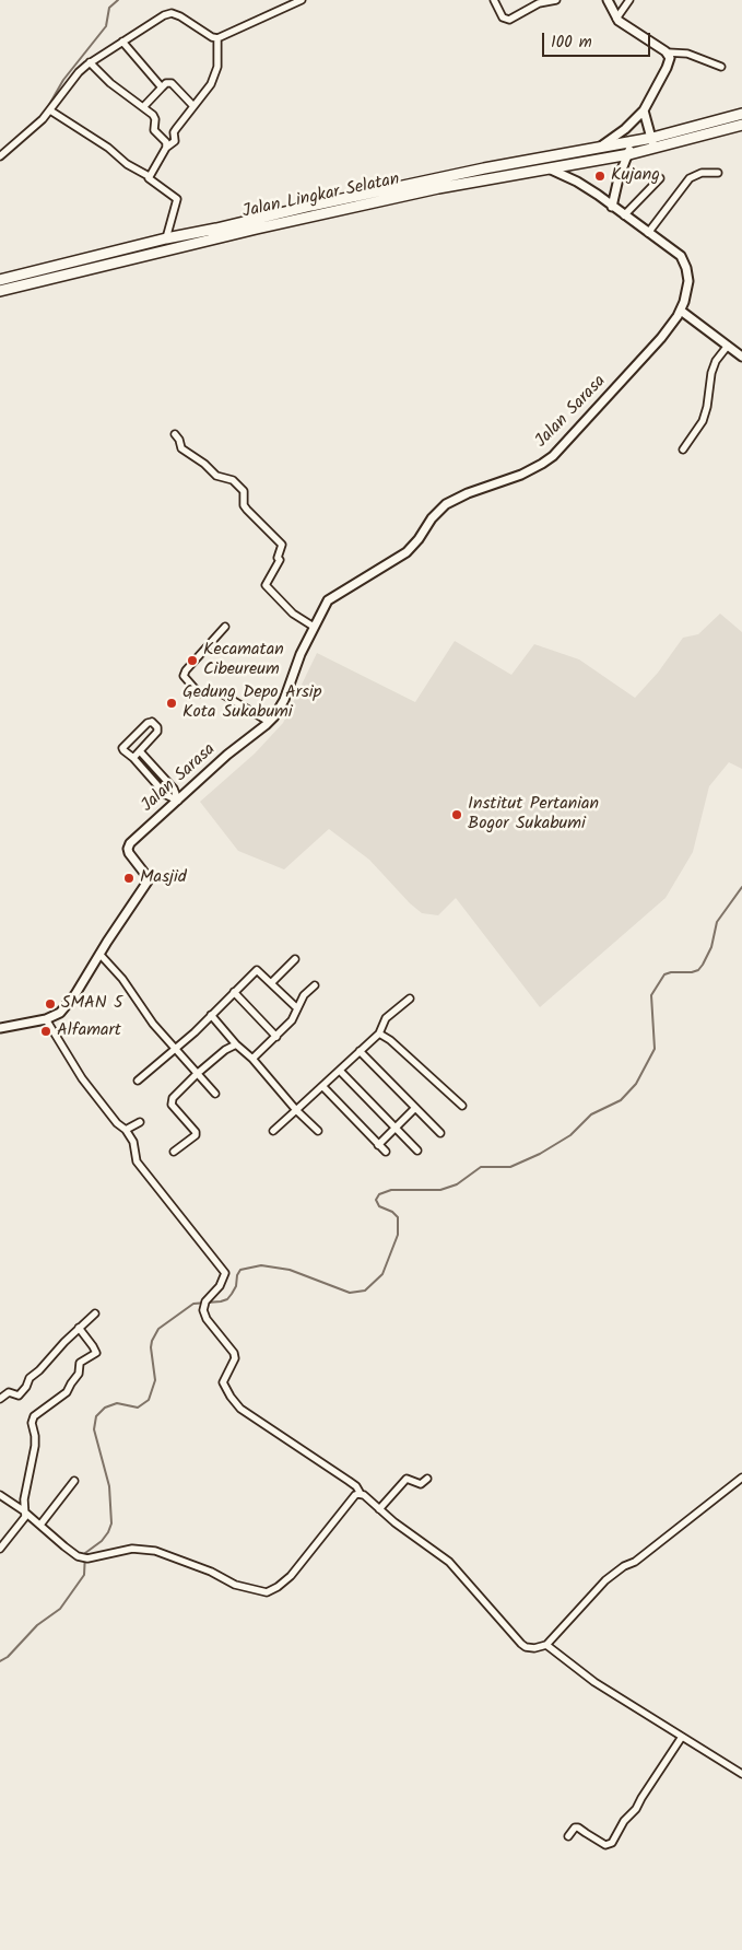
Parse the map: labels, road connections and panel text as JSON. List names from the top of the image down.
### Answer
{
  "streets": {
    "main road": ["Jalan Lingkar Selatan"],
    "street": ["Jalan Sarasa"]
  },
  "places": [
    "Kujang",
    "Kecamatan Cibeureum",
    "Gedung Depo Arsip Kota Sukabumi",
    "Institut Pertanian Bogor Sukabumi",
    "Masjid",
    "SMAN 5",
    "Alfamart"
  ],
  "scale_bar": "100 m"
}
